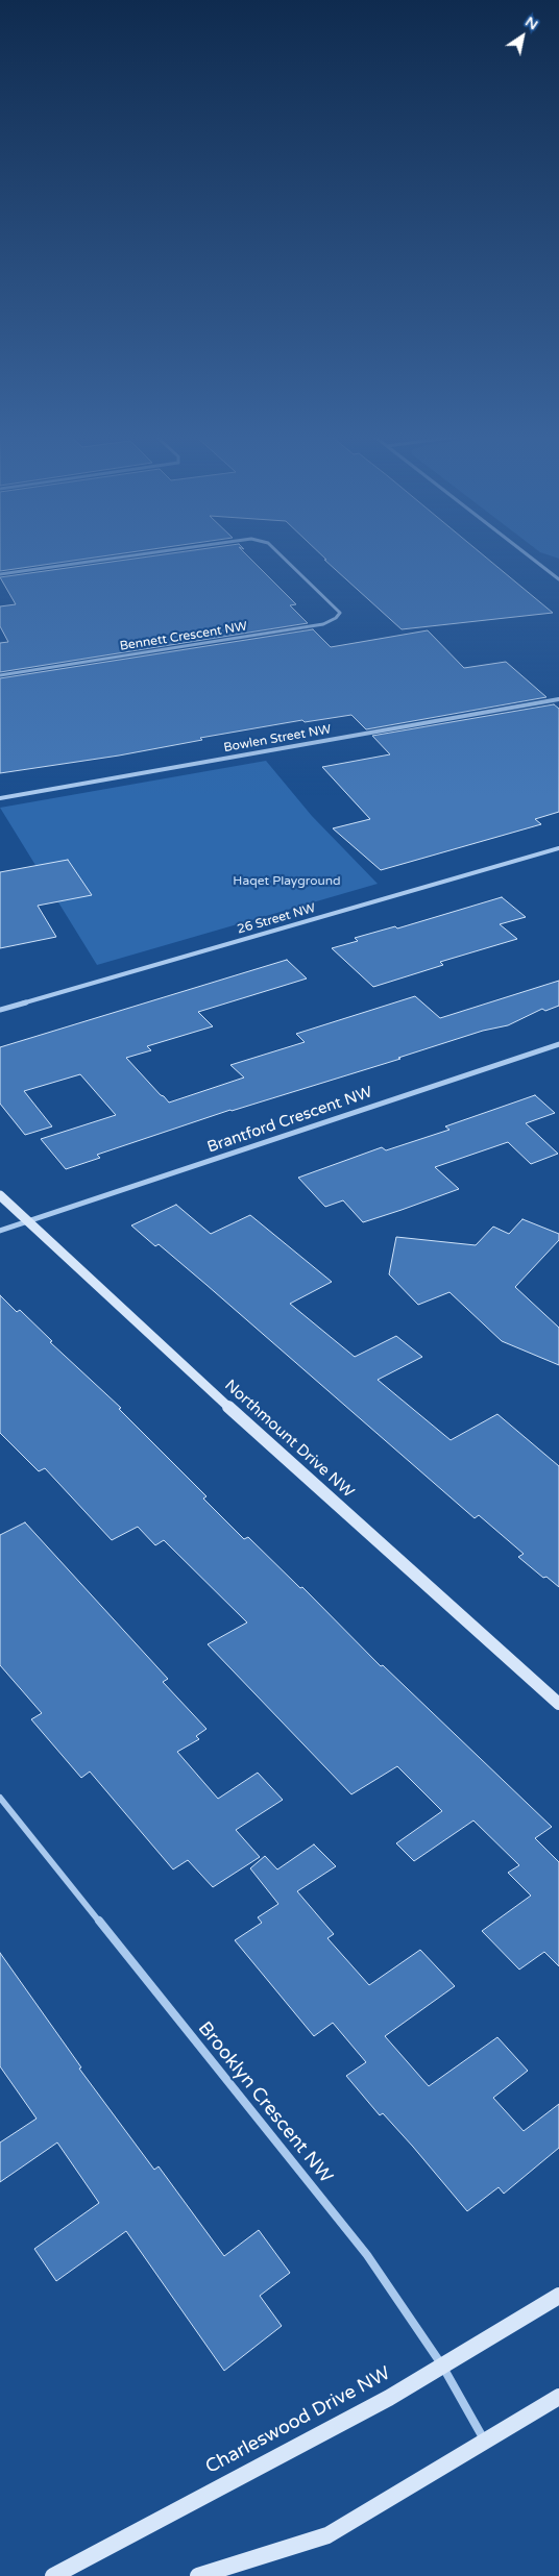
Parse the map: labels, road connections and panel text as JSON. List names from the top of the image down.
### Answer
{
  "streets": {
    "street": [
      "Bennett Crescent NW",
      "Bowlen Street NW",
      "26 Street NW",
      "Brantford Crescent NW",
      "Northmount Drive NW",
      "Brooklyn Crescent NW",
      "Charleswood Drive NW"
    ]
  },
  "crossings": [
    ["Brantford Crescent NW", "Northmount Drive NW"],
    ["Brooklyn Crescent NW", "Charleswood Drive NW"]
  ],
  "parks": ["Haqet Playground"],
  "north": "top right"
}
